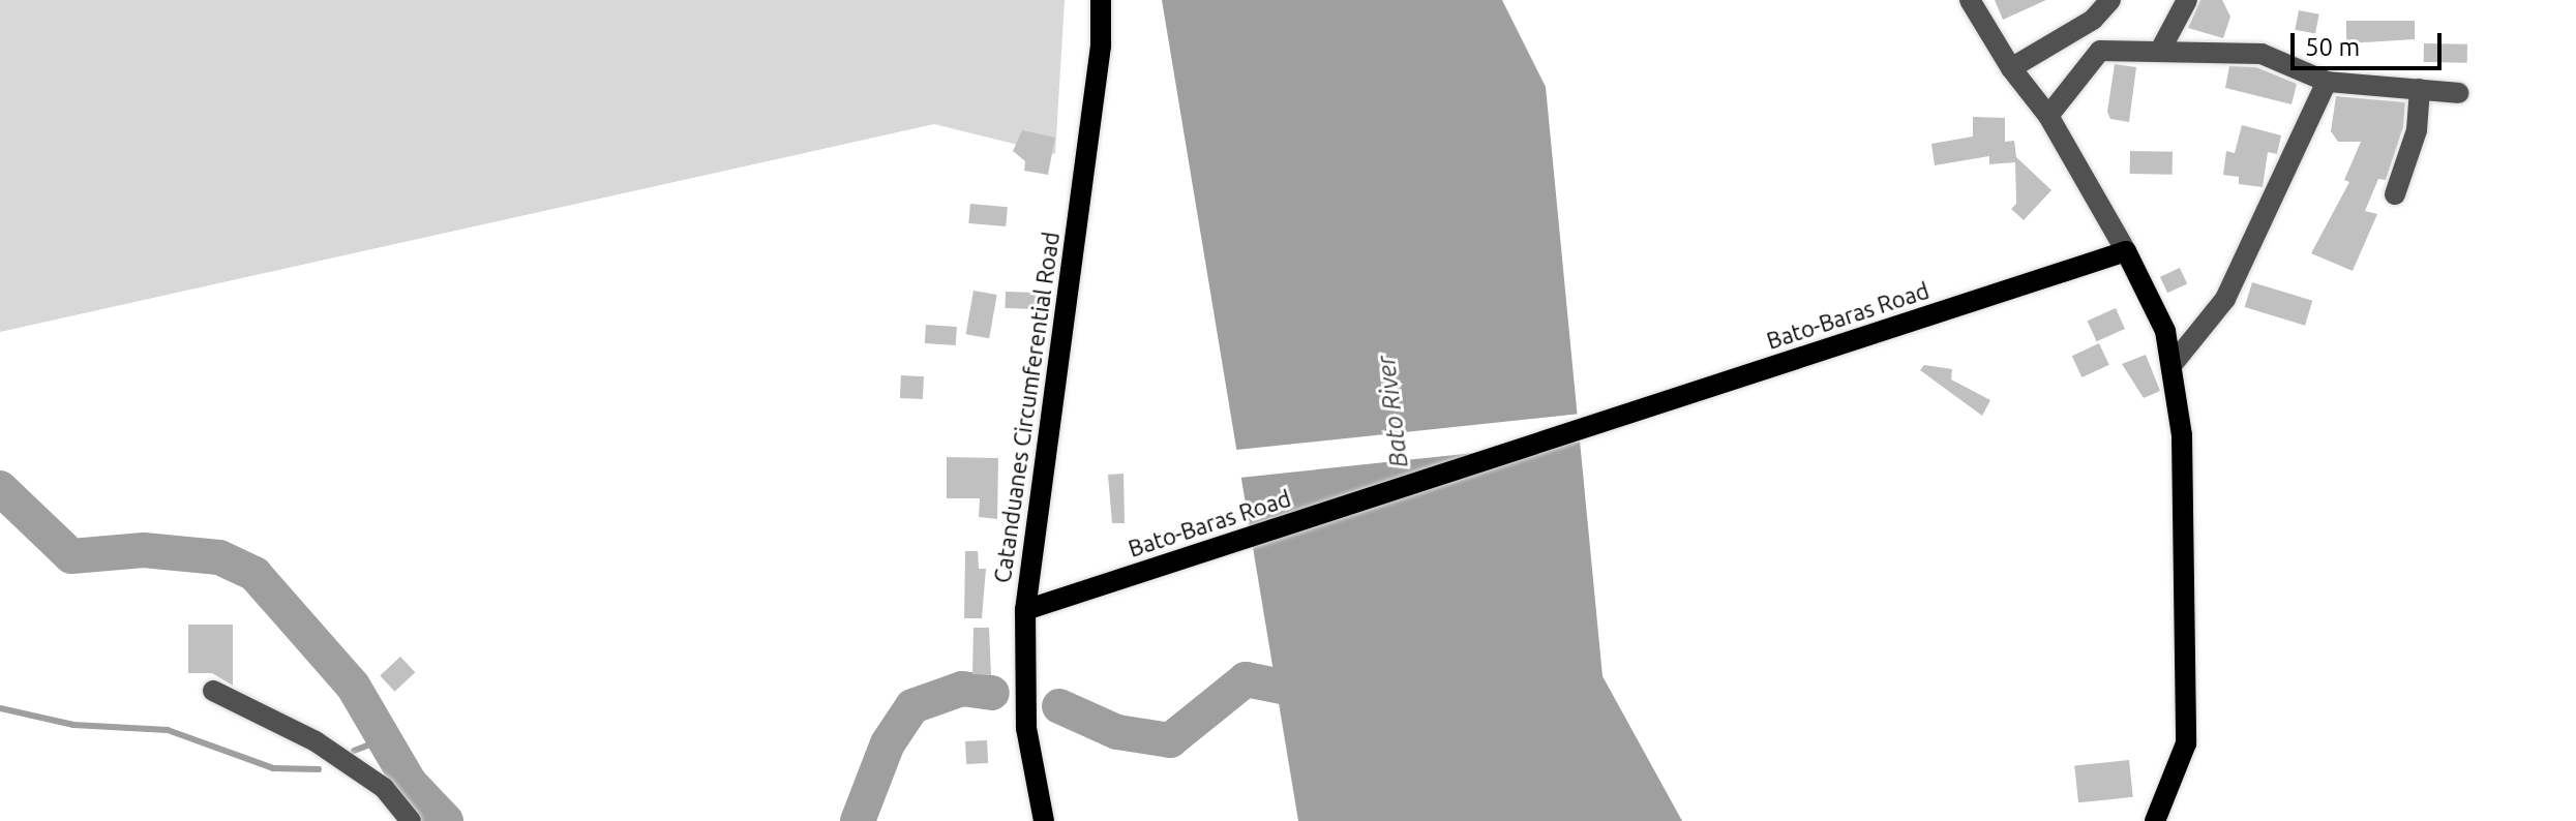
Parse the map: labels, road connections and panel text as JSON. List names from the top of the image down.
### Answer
{
  "streets": {
    "main road": ["Bato-Baras Road", "Catanduanes Circumferential Road"]
  },
  "crossings": [
    ["Bato-Baras Road", "Catanduanes Circumferential Road"]
  ],
  "water": ["Bato River"],
  "scale_bar": "50 m"
}
